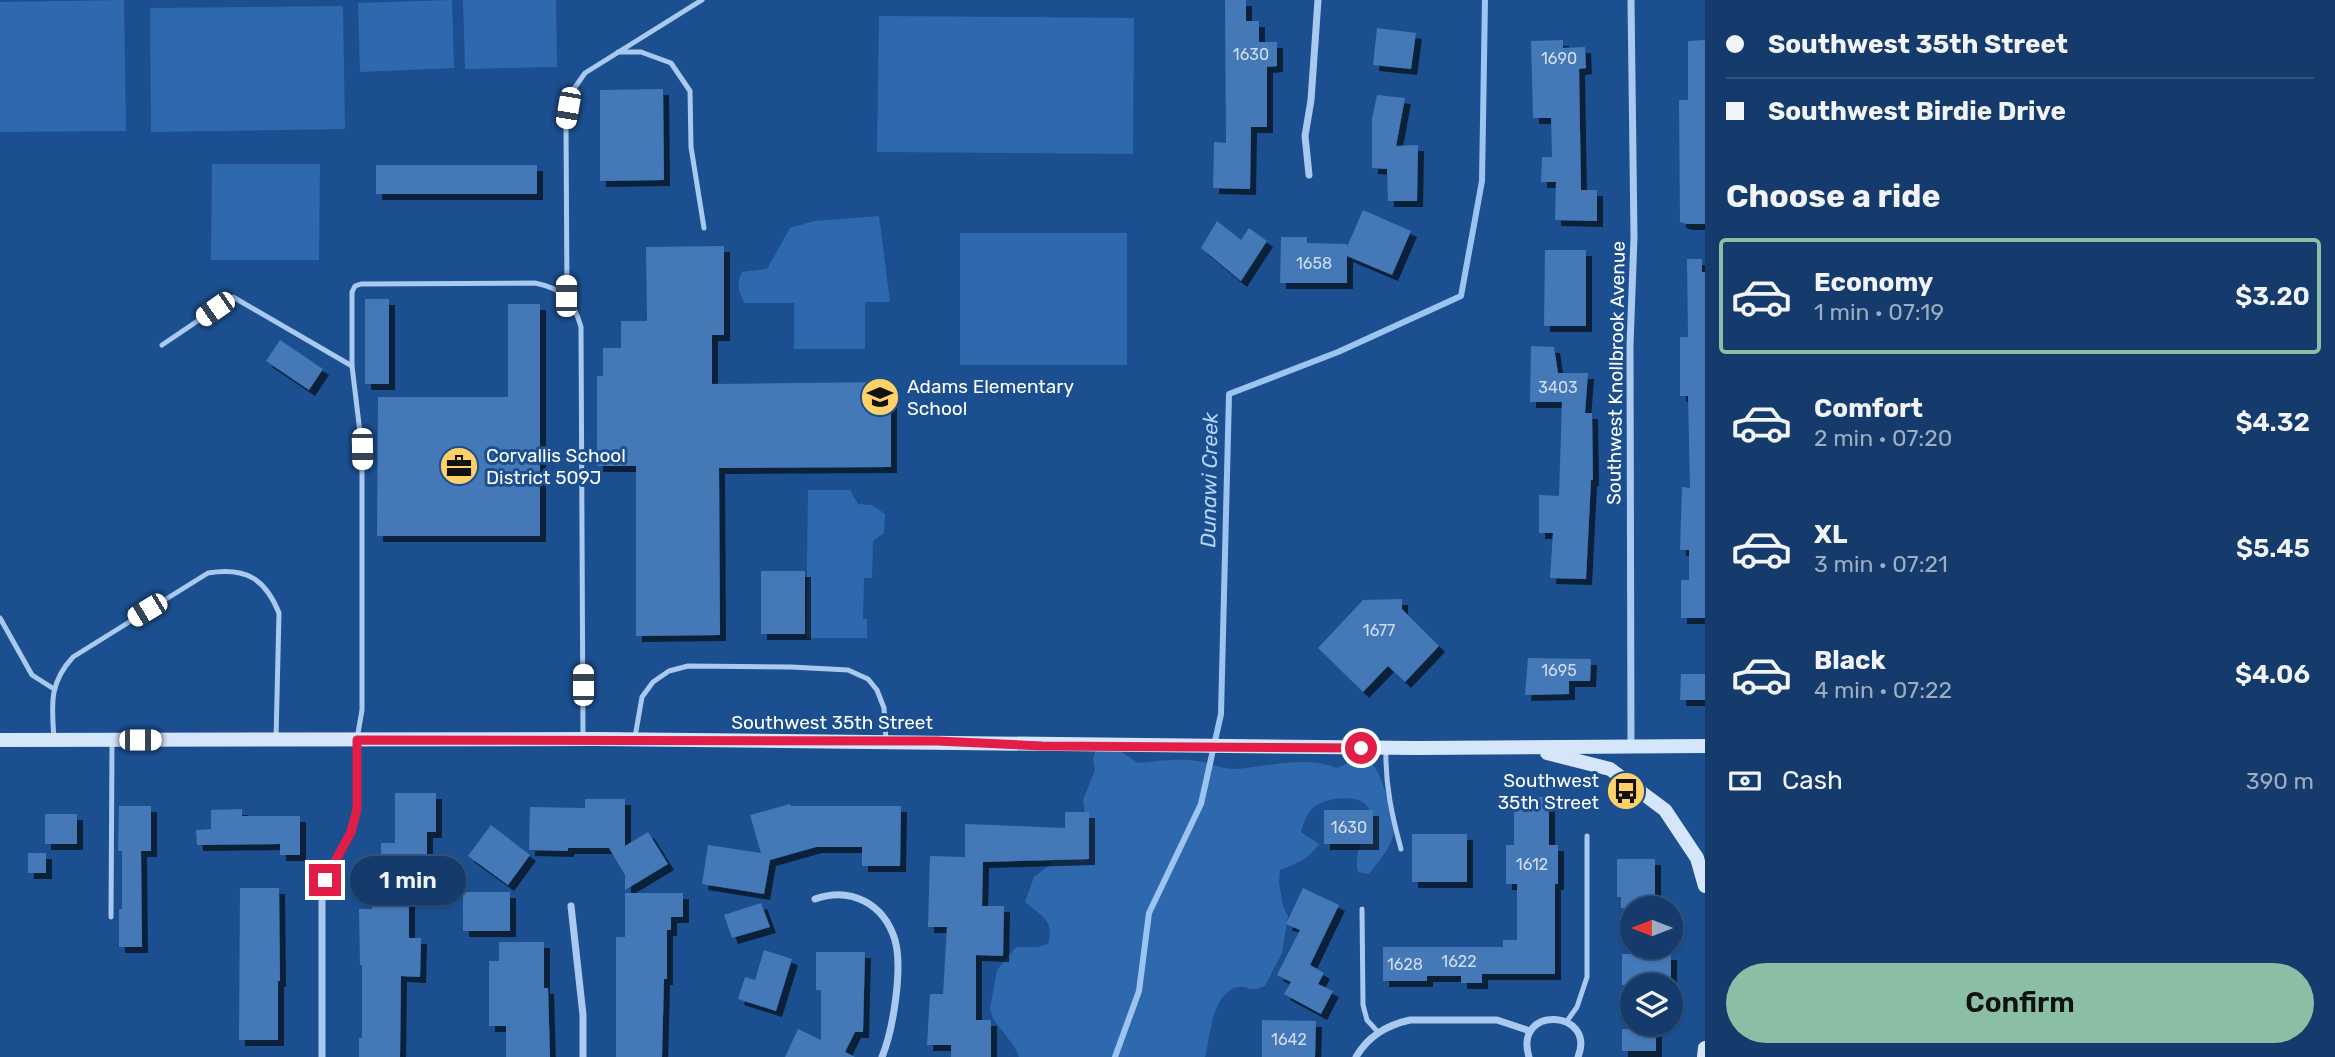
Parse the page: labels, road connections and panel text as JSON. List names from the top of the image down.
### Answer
{
  "streets": {
    "street": ["Southwest Knollbrook Avenue", "Southwest 35th Street"]
  },
  "crossings": [
    ["Southwest Knollbrook Avenue", "Southwest 35th Street"]
  ],
  "water": ["Dunawi Creek"],
  "places": {
    "school or university": ["Adams Elementary School"],
    "office": ["Corvallis School District 509J"],
    "bus stop": ["Southwest 35th Street"]
  },
  "house_numbers": [
    "1630",
    "1690",
    "1658",
    "3403",
    "1677",
    "1695",
    "1630",
    "1612",
    "1622",
    "1628",
    "1642"
  ],
  "north": "left",
  "page": {
    "banner": ["Southwest 35th Street", "Southwest Birdie Drive"],
    "heading": "Choose a ride",
    "list": [
      {
        "name": "Economy",
        "note": "1 min · 07:19",
        "value": "$3.20"
      },
      {
        "name": "Comfort",
        "note": "2 min · 07:20",
        "value": "$4.32"
      },
      {
        "name": "XL",
        "note": "3 min · 07:21",
        "value": "$5.45"
      },
      {
        "name": "Black",
        "note": "4 min · 07:22",
        "value": "$4.06"
      }
    ],
    "pay": ["Cash", "390 m"],
    "bubble": "1 min",
    "buttons": "Confirm"
  }
}
